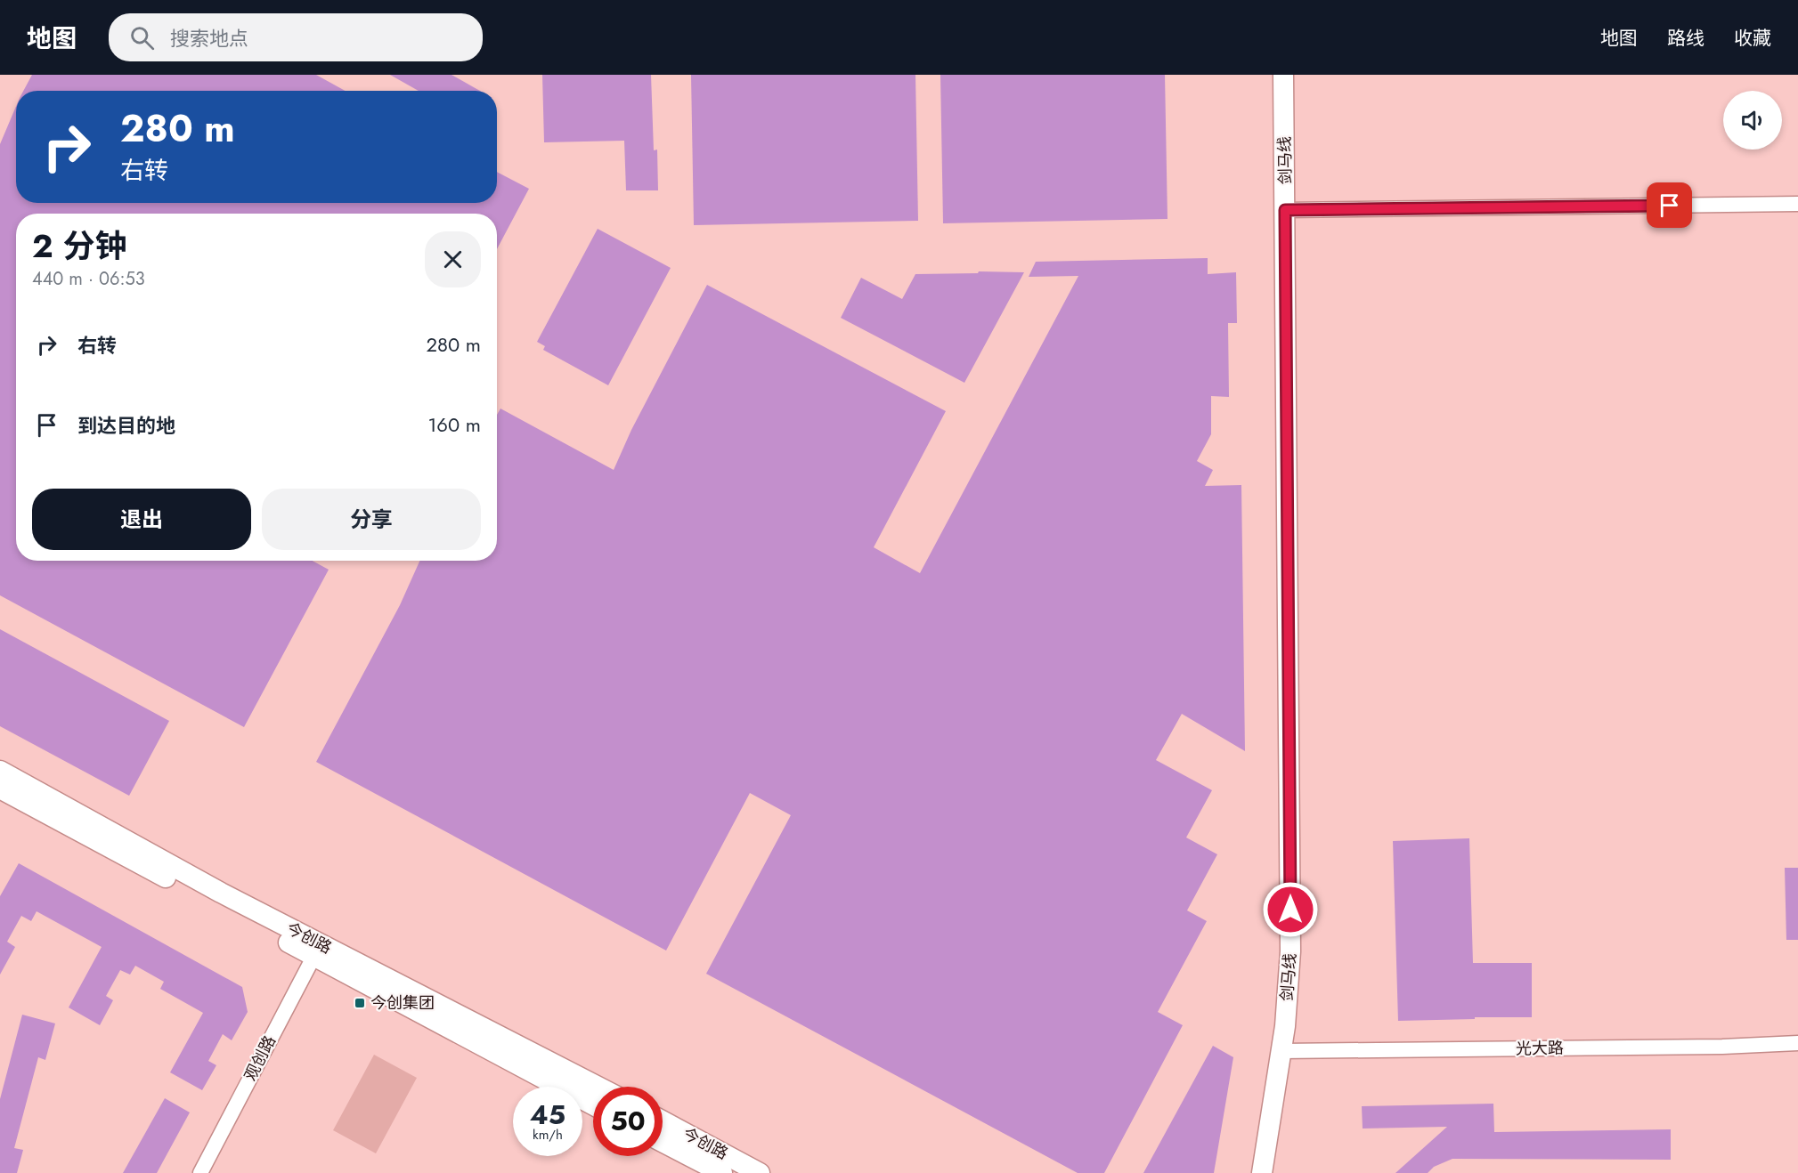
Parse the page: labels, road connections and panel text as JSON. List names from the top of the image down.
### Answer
{
  "streets": {
    "main road": ["剑马线", "今创路"],
    "street": ["光大路", "观创路"]
  },
  "crossings": [
    ["剑马线", "光大路"],
    ["今创路", "观创路"]
  ],
  "places": {
    "transit": ["今创集团"]
  },
  "page": {
    "header": "地图",
    "search": "搜索地点",
    "nav": ["地图", "路线", "收藏"],
    "turn": ["280 m", "右转"],
    "heading": ["2 分钟", "440 m · 06:53"],
    "list": [
      {
        "name": "右转",
        "value": "280 m"
      },
      {
        "name": "到达目的地",
        "value": "160 m"
      }
    ],
    "buttons": ["退出", "分享"],
    "speed": "45 km/h",
    "limit": "50"
  }
}
